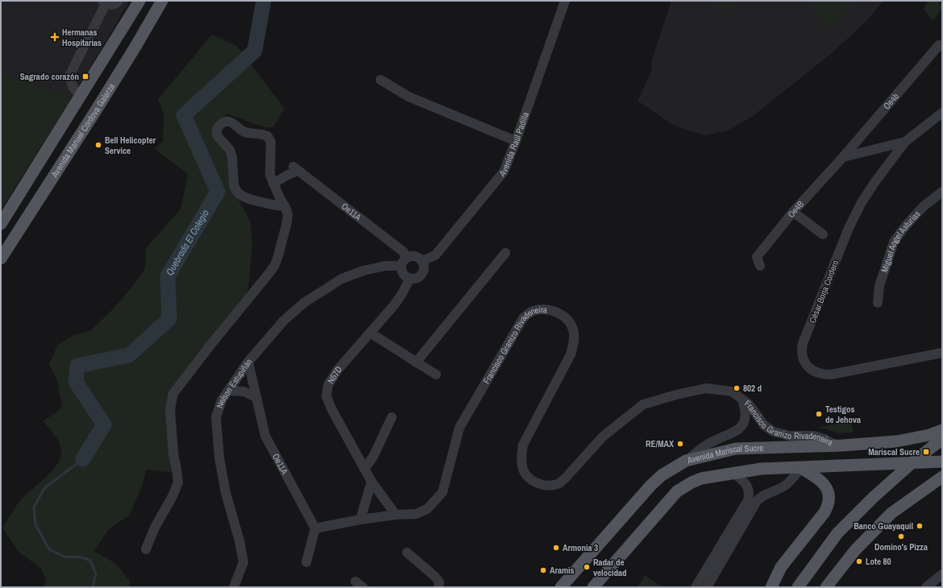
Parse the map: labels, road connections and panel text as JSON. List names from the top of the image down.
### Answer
{
  "streets": {
    "main road": ["Avenida Manuel Córdova Galarza", "Avenida Mariscal Sucre"],
    "street": [
      "Oe4b",
      "Avenida Raúl Padilla",
      "Oe4B",
      "Oe11A",
      "Miguel Angel Asturias",
      "César Borja Cordero",
      "Francisco Granizo Rivadeneira",
      "N57D",
      "Nelson Estupiñán"
    ]
  },
  "crossings": [
    ["Oe4b", "Oe4B"],
    ["Avenida Raúl Padilla", "Oe11A"],
    ["Avenida Raúl Padilla", "N57D"],
    ["Avenida Raúl Padilla", "Nelson Estupiñán"],
    ["Oe11A", "Francisco Granizo Rivadeneira"],
    ["Oe11A", "N57D"],
    ["Oe11A", "Nelson Estupiñán"],
    ["Francisco Granizo Rivadeneira", "N57D"],
    ["Francisco Granizo Rivadeneira", "Avenida Mariscal Sucre"],
    ["N57D", "Nelson Estupiñán"]
  ],
  "water": ["Quebrada El Colegio"],
  "places": {
    "health": ["Hermanas Hospitarias"],
    "transit": ["Sagrado corazón", "Mariscal Sucre"],
    "other": [
      "Bell Helicopter Service",
      "802 d",
      "Testigos de Jehova",
      "RE/MAX",
      "Banco Guayaquil",
      "Domino's Pizza",
      "Armonia 3",
      "Lote 80",
      "Radar de velocidad",
      "Aramis"
    ]
  }
}
